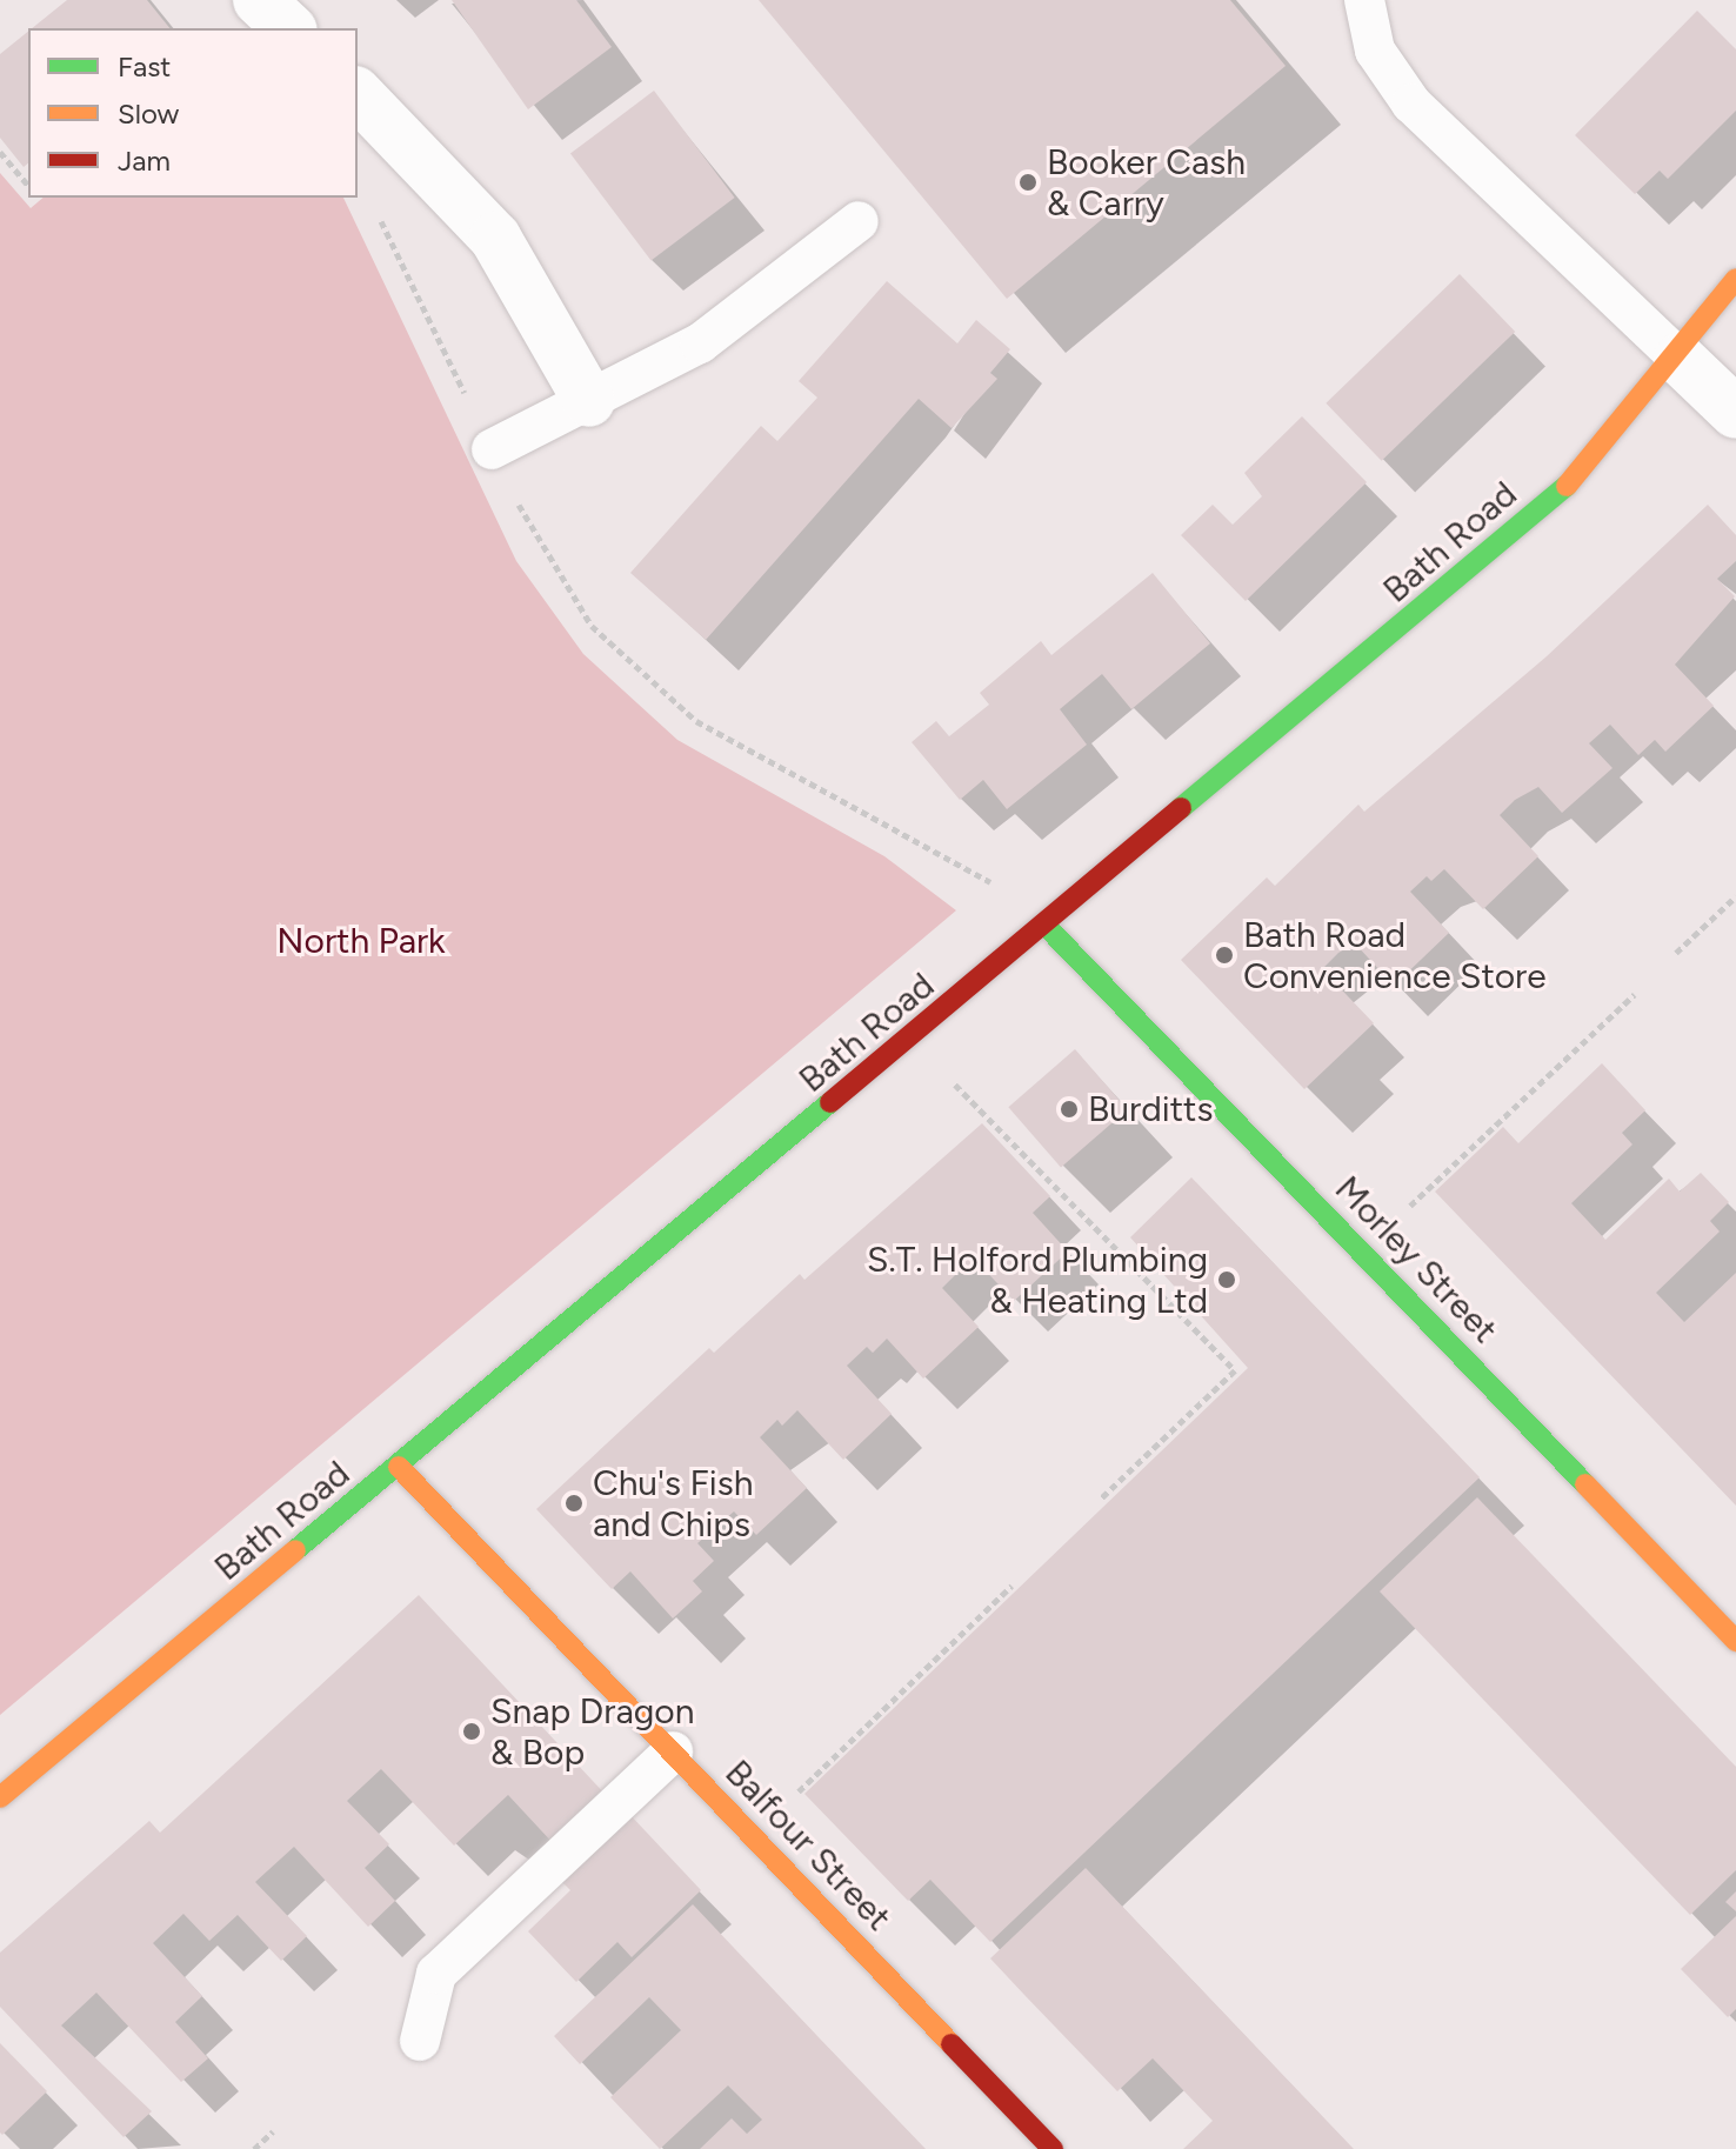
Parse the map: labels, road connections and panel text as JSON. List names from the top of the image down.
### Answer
{
  "streets": {
    "street": ["Bath Road", "Morley Street", "Balfour Street"]
  },
  "crossings": [
    ["Bath Road", "Morley Street"],
    ["Bath Road", "Balfour Street"]
  ],
  "parks": ["North Park"],
  "places": [
    "Booker Cash & Carry",
    "Bath Road Convenience Store",
    "Burditts",
    "S.T. Holford Plumbing & Heating Ltd",
    "Chu's Fish and Chips",
    "Snap Dragon & Bop"
  ],
  "legend": ["Fast", "Slow", "Jam"]
}
